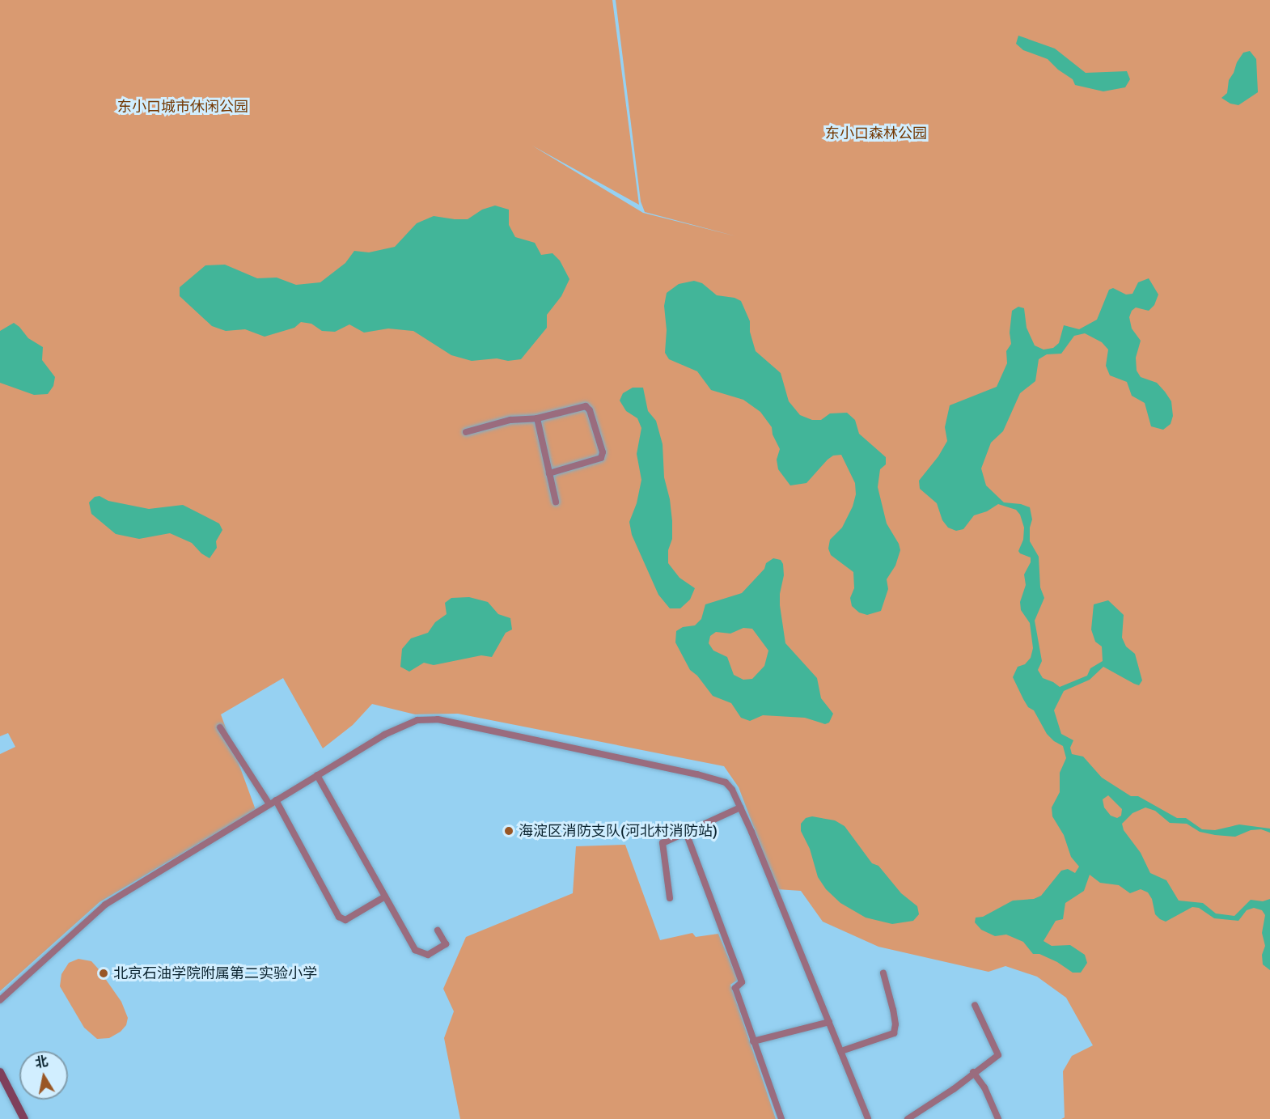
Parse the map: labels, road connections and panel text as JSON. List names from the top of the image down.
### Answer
{
  "parks": ["东小口城市休闲公园", "东小口森林公园"],
  "places": ["海淀区消防支队(河北村消防站)", "北京石油学院附属第二实验小学"],
  "north": "top"
}
